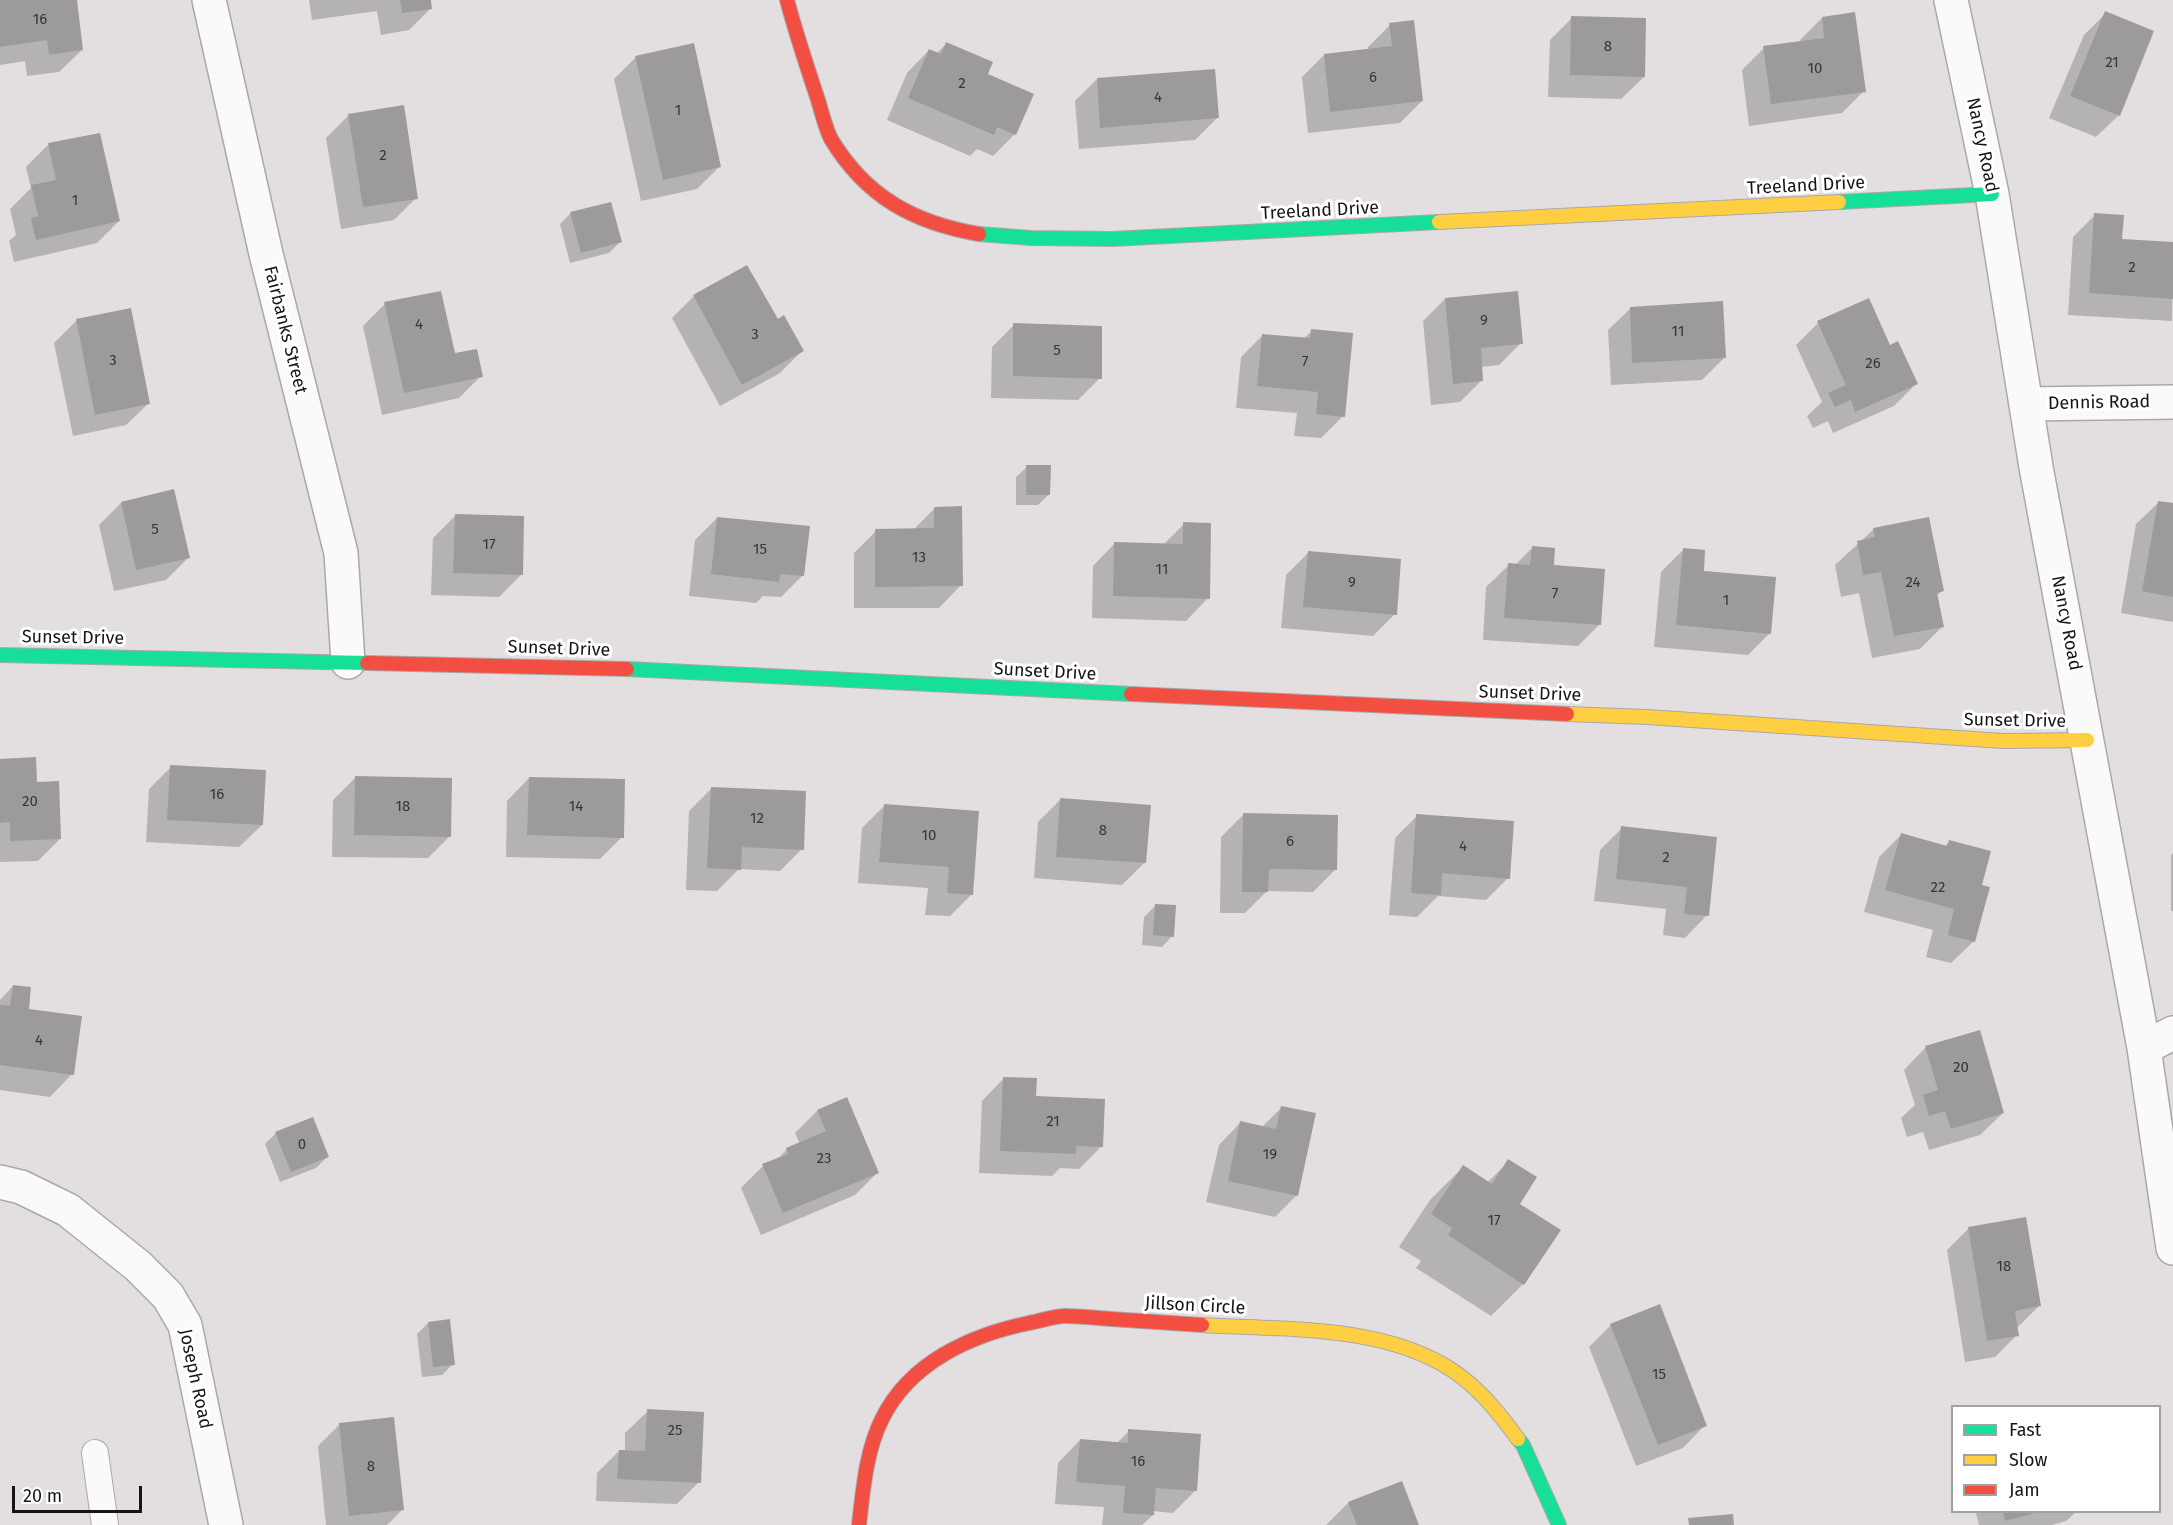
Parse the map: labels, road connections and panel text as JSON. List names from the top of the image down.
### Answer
{
  "streets": {
    "street": [
      "Nancy Road",
      "Treeland Drive",
      "Fairbanks Street",
      "Dennis Road",
      "Sunset Drive",
      "Jillson Circle",
      "Joseph Road"
    ]
  },
  "crossings": [
    ["Nancy Road", "Treeland Drive"],
    ["Nancy Road", "Dennis Road"],
    ["Nancy Road", "Sunset Drive"],
    ["Fairbanks Street", "Sunset Drive"]
  ],
  "house_numbers": [
    "16",
    "8",
    "21",
    "10",
    "6",
    "2",
    "4",
    "1",
    "2",
    "1",
    "2",
    "9",
    "4",
    "11",
    "3",
    "5",
    "3",
    "7",
    "26",
    "5",
    "17",
    "15",
    "13",
    "11",
    "9",
    "24",
    "7",
    "1",
    "16",
    "20",
    "18",
    "14",
    "12",
    "8",
    "10",
    "6",
    "4",
    "2",
    "22",
    "4",
    "20",
    "21",
    "0",
    "19",
    "23",
    "17",
    "18",
    "15",
    "25",
    "16",
    "8"
  ],
  "legend": ["Fast", "Slow", "Jam"],
  "scale_bar": "20 m"
}
